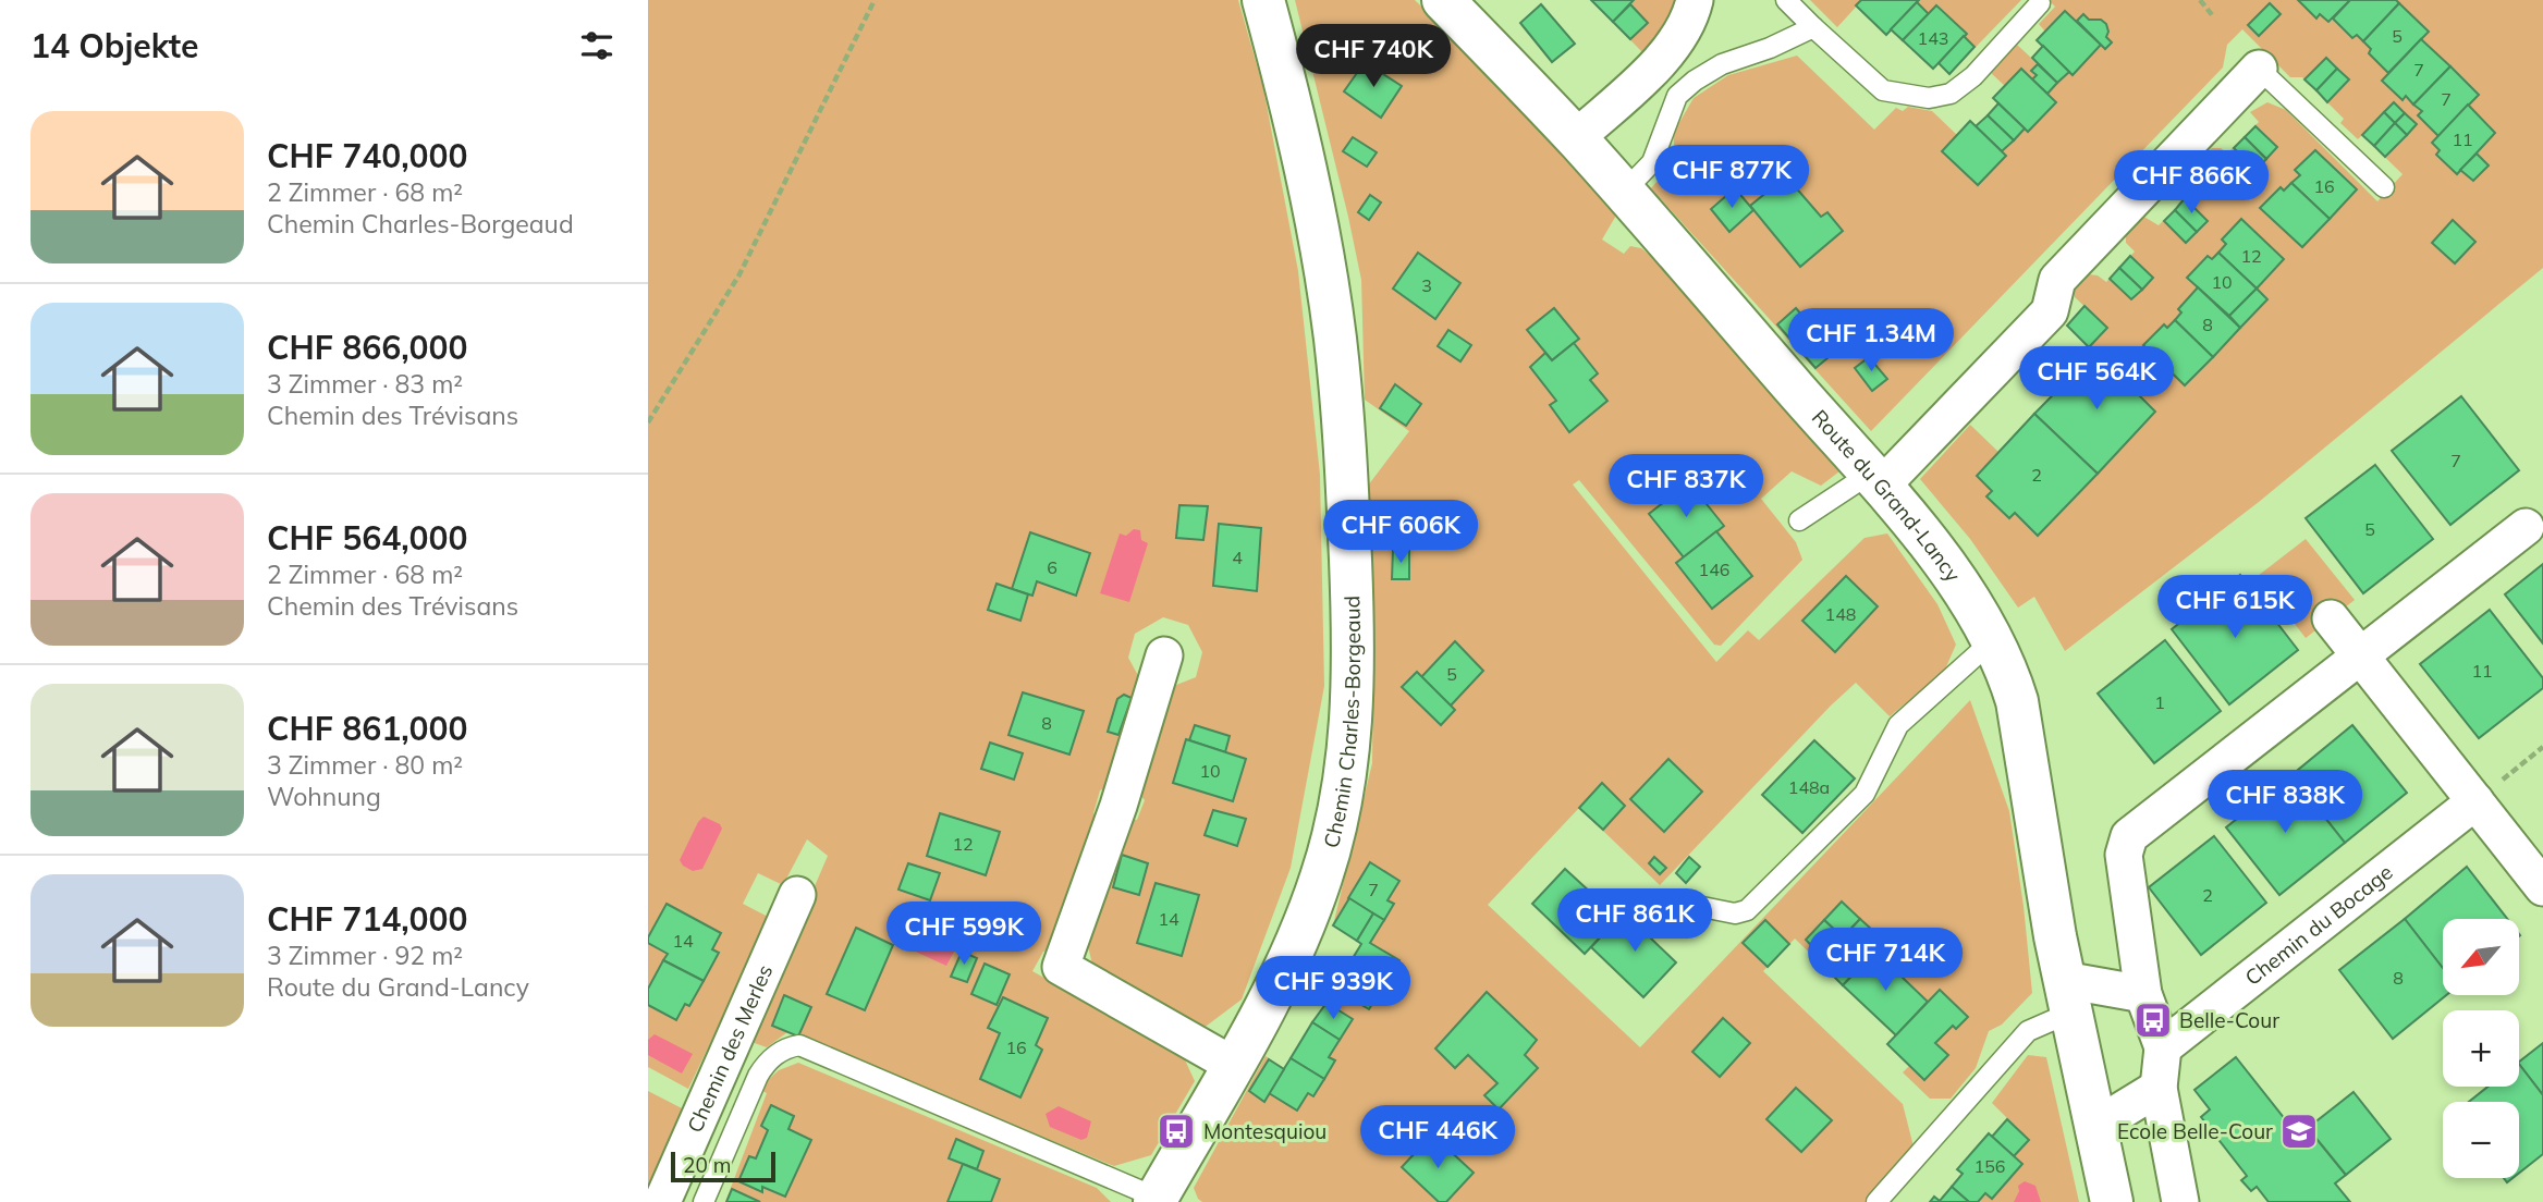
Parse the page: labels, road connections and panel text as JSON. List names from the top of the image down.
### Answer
{
  "streets": {
    "street": [
      "Route du Grand-Lancy",
      "Chemin Charles-Borgeaud",
      "Chemin du Bocage",
      "Chemin des Merles"
    ]
  },
  "places": {
    "bus stop": ["Belle-Cour", "Montesquiou"],
    "school or university": ["Ecole Belle-Cour"]
  },
  "house_numbers": [
    "5",
    "143",
    "7",
    "7",
    "11",
    "16",
    "12",
    "10",
    "3",
    "8",
    "7",
    "2",
    "5",
    "4",
    "6",
    "146",
    "148",
    "11",
    "5",
    "1",
    "8",
    "10",
    "148a",
    "12",
    "7",
    "2",
    "14",
    "14",
    "8",
    "16",
    "156"
  ],
  "scale_bar": "20 m",
  "north": "bottom left",
  "page": {
    "heading": "14 Objekte",
    "price": [
      "CHF 740K",
      "CHF 877K",
      "CHF 866K",
      "CHF 1.34M",
      "CHF 564K",
      "CHF 837K",
      "CHF 606K",
      "CHF 615K",
      "CHF 838K",
      "CHF 861K",
      "CHF 599K",
      "CHF 714K",
      "CHF 939K",
      "CHF 446K"
    ],
    "list": [
      {
        "name": "CHF 740,000",
        "note": "2 Zimmer · 68 m² · Chemin Charles-Borgeaud"
      },
      {
        "name": "CHF 866,000",
        "note": "3 Zimmer · 83 m² · Chemin des Trévisans"
      },
      {
        "name": "CHF 564,000",
        "note": "2 Zimmer · 68 m² · Chemin des Trévisans"
      },
      {
        "name": "CHF 861,000",
        "note": "3 Zimmer · 80 m² · Wohnung"
      },
      {
        "name": "CHF 714,000",
        "note": "3 Zimmer · 92 m² · Route du Grand-Lancy"
      }
    ],
    "map_buttons": ["+", "−"],
    "scale": "20 m"
  }
}
